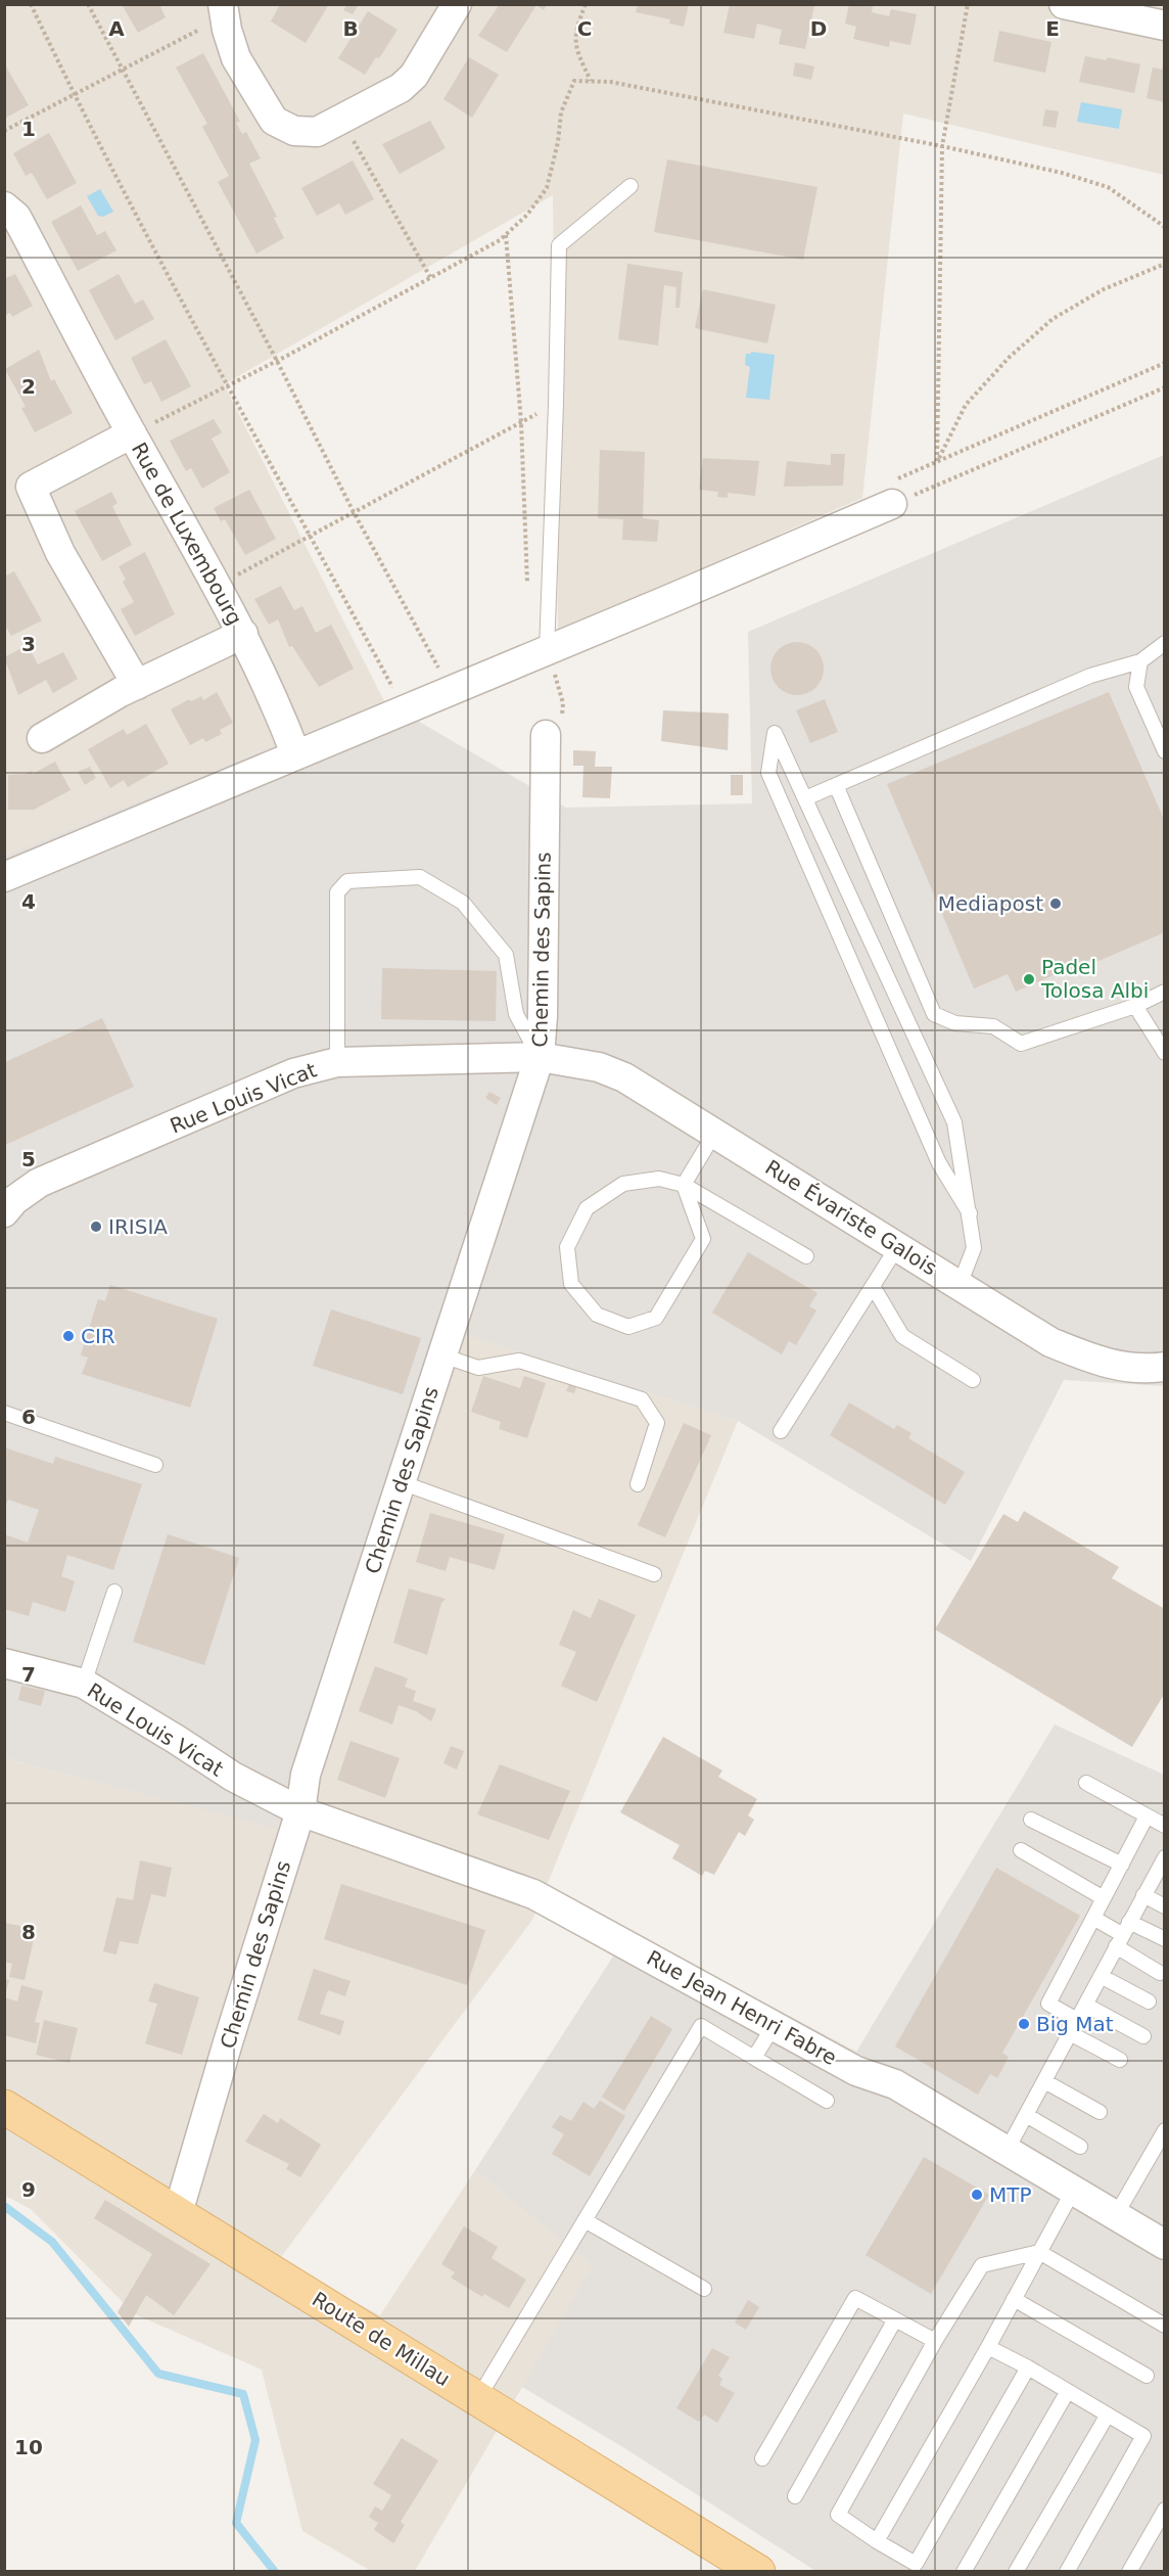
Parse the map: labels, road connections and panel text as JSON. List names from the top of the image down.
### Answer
{
  "streets": {
    "main road": ["Route de Millau"],
    "street": [
      "Rue de Luxembourg",
      "Chemin des Sapins",
      "Rue Louis Vicat",
      "Rue Évariste Galois",
      "Rue Jean Henri Fabre"
    ]
  },
  "crossings": [
    ["Chemin des Sapins", "Rue Louis Vicat"],
    ["Chemin des Sapins", "Rue Évariste Galois"],
    ["Chemin des Sapins", "Rue Jean Henri Fabre"],
    ["Chemin des Sapins", "Route de Millau"],
    ["Rue Louis Vicat", "Rue Évariste Galois"],
    ["Rue Louis Vicat", "Rue Jean Henri Fabre"]
  ],
  "places": [
    "Mediapost",
    "Padel Tolosa Albi",
    "IRISIA",
    "CIR",
    "Big Mat",
    "MTP"
  ],
  "grid": {
    "columns": [
      "A",
      "B",
      "C",
      "D",
      "E"
    ],
    "rows": [
      "1",
      "2",
      "3",
      "4",
      "5",
      "6",
      "7",
      "8",
      "9",
      "10"
    ]
  }
}
